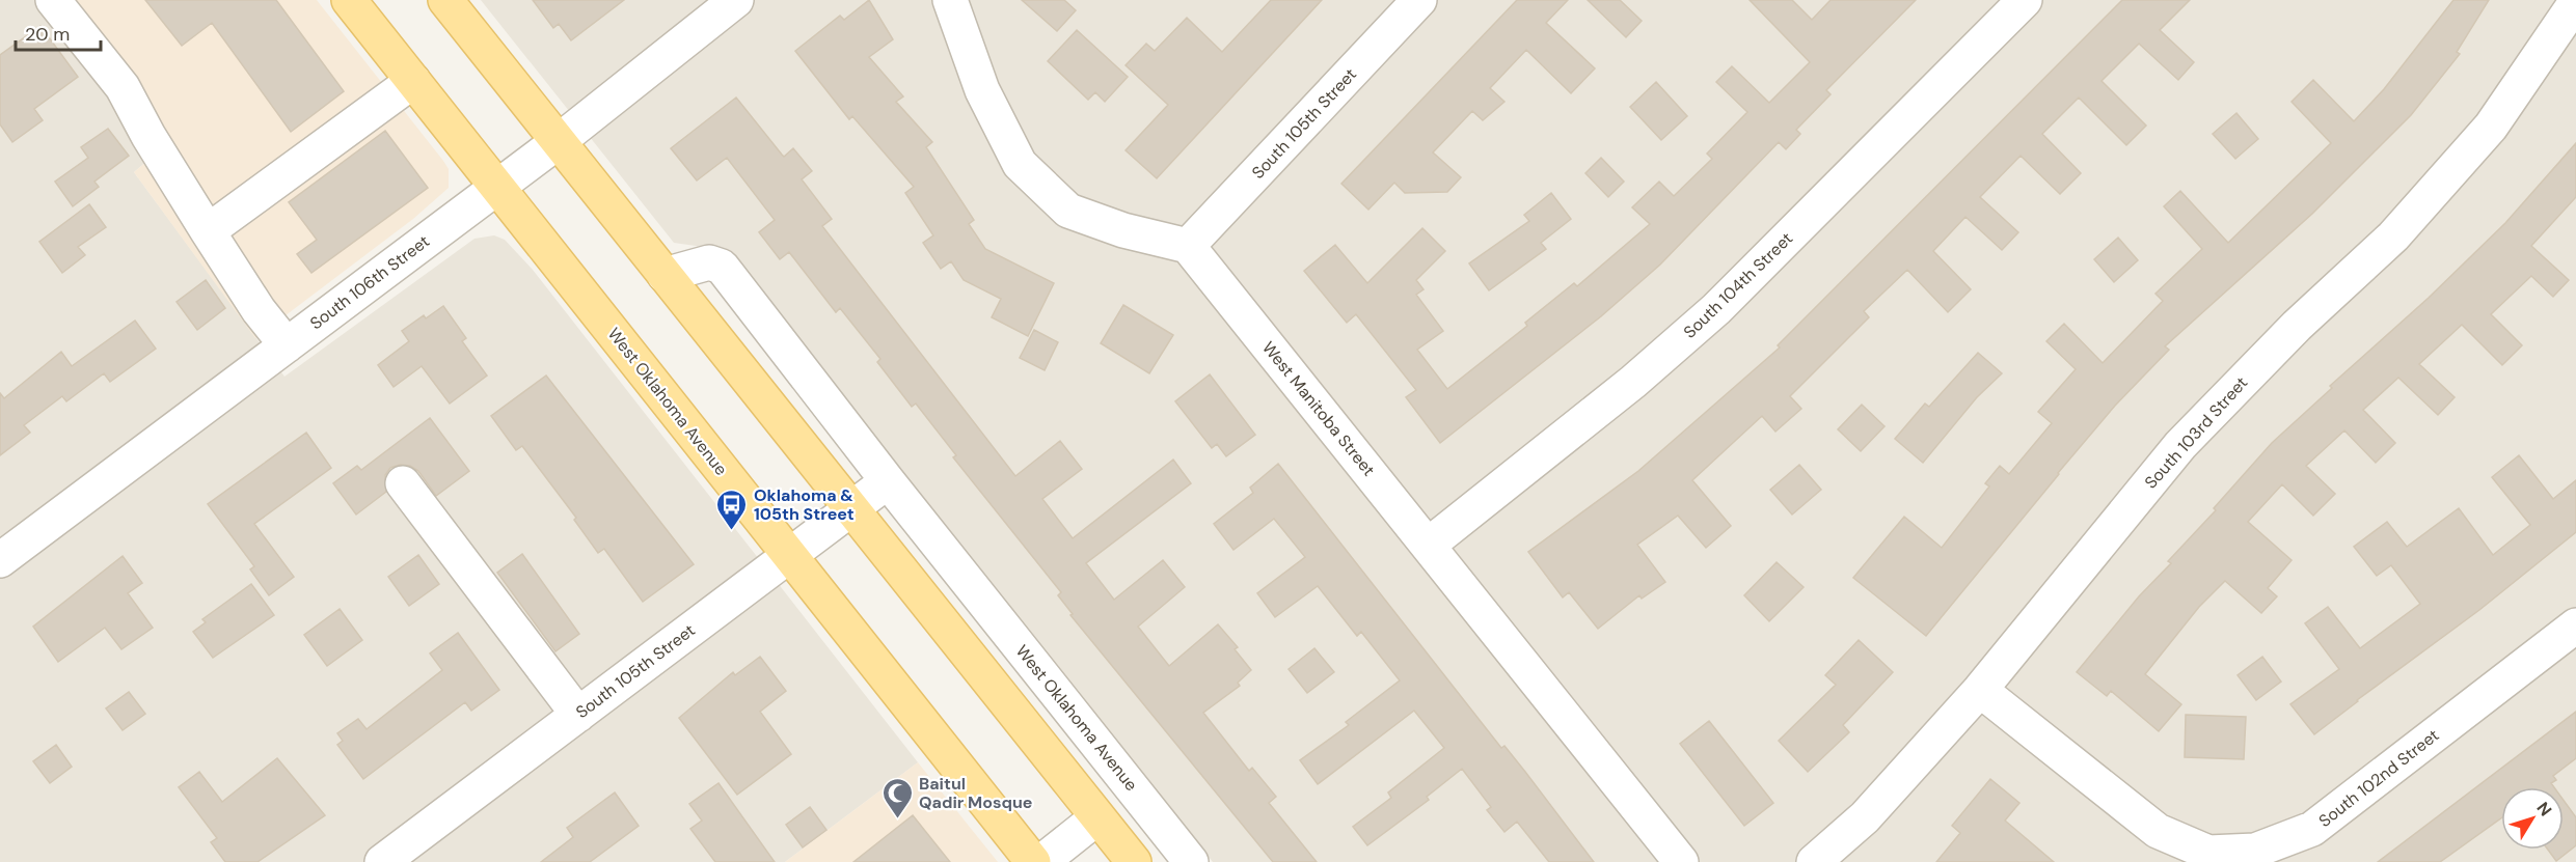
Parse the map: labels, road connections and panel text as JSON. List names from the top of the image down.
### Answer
{
  "streets": {
    "main road": ["West Oklahoma Avenue"],
    "street": [
      "South 105th Street",
      "South 106th Street",
      "South 104th Street",
      "West Manitoba Street",
      "South 103rd Street",
      "South 102nd Street"
    ]
  },
  "crossings": [
    ["South 105th Street", "West Oklahoma Avenue"],
    ["South 105th Street", "West Manitoba Street"],
    ["South 106th Street", "West Oklahoma Avenue"],
    ["South 104th Street", "West Manitoba Street"],
    ["South 103rd Street", "South 102nd Street"]
  ],
  "places": {
    "bus stop": ["Oklahoma & 105th Street"],
    "mosque": ["Baitul Qadir Mosque"]
  },
  "scale_bar": "20 m",
  "north": "top right"
}
